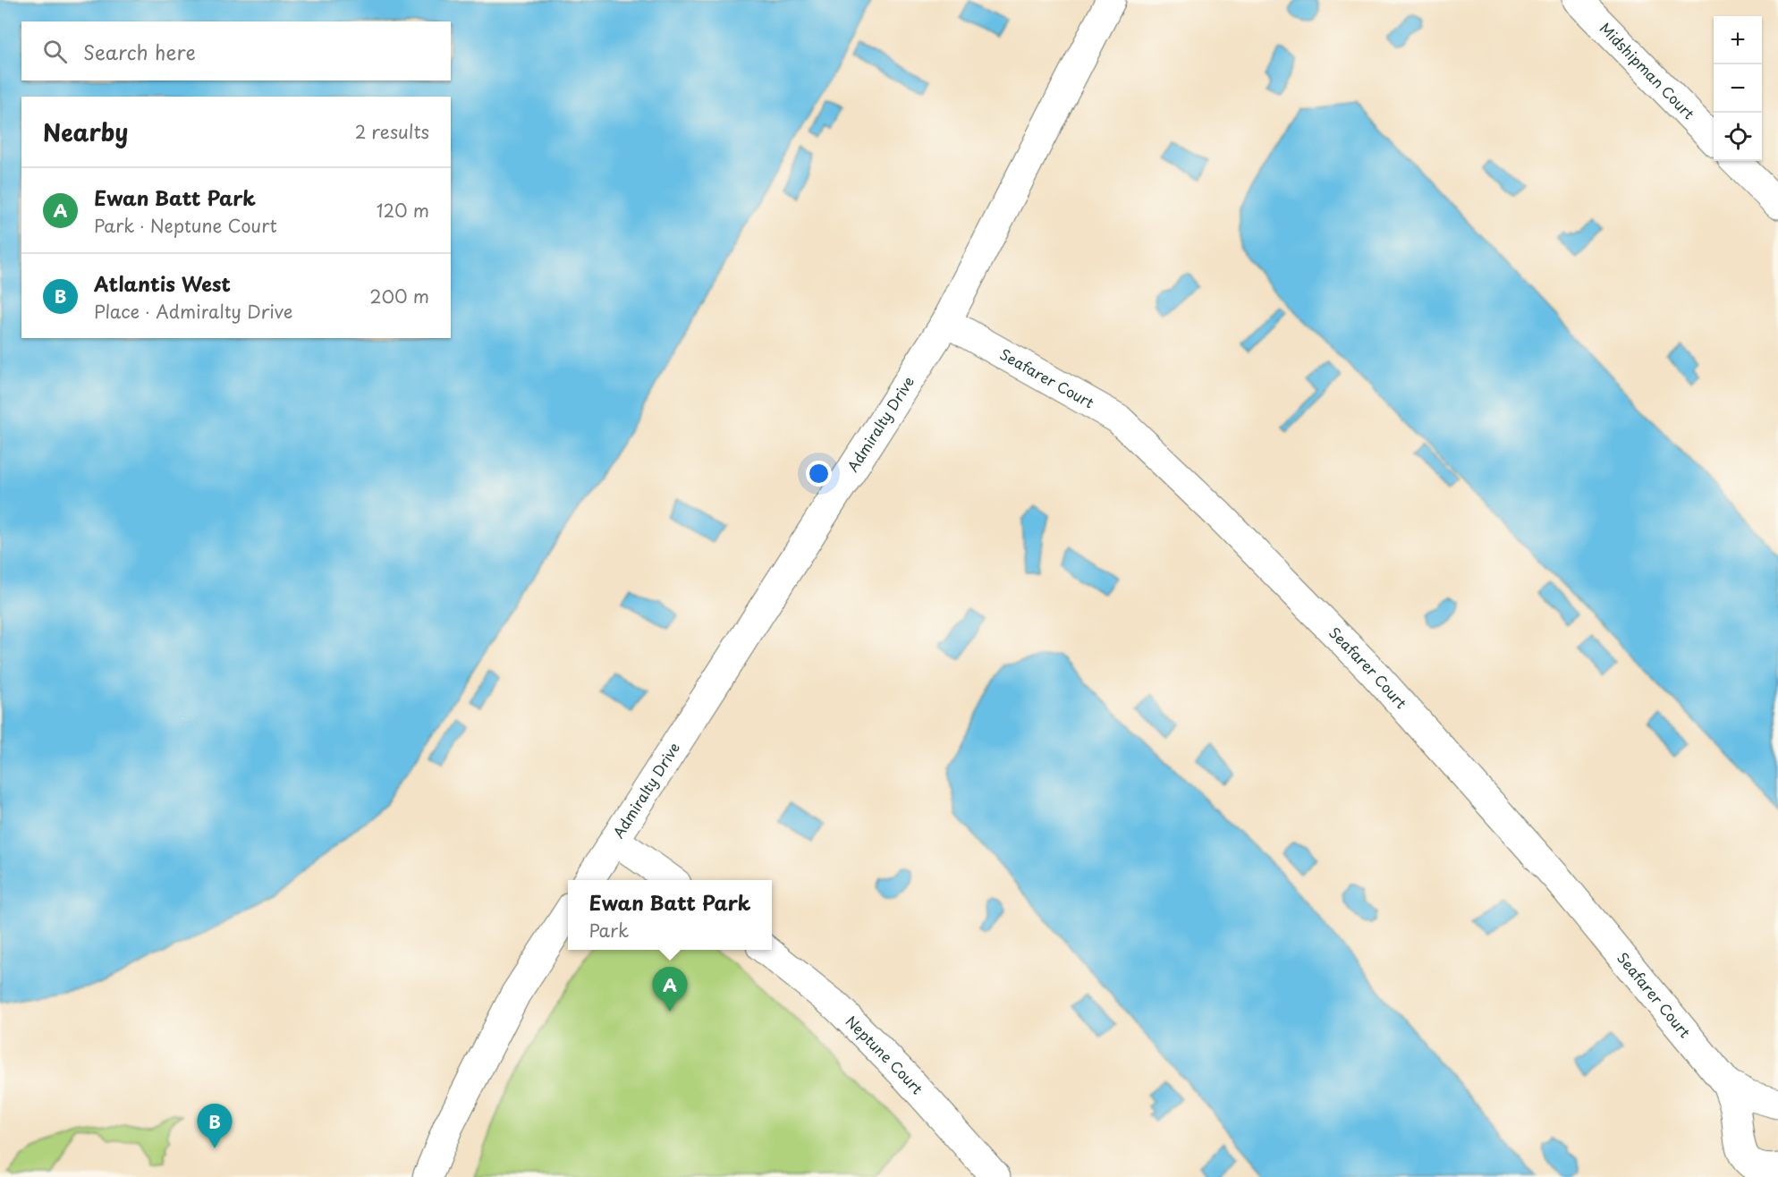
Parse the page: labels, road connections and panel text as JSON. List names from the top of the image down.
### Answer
{
  "streets": {
    "street": [
      "Midshipman Court",
      "Seafarer Court",
      "Admiralty Drive",
      "Neptune Court"
    ]
  },
  "crossings": [
    ["Seafarer Court", "Admiralty Drive"]
  ],
  "page": {
    "map_buttons": ["+", "−"],
    "search": "Search here",
    "heading": ["Nearby", "2 results"],
    "list": [
      {
        "mark": "A",
        "name": "Ewan Batt Park",
        "note": "Park · Neptune Court",
        "value": "120 m"
      },
      {
        "mark": "B",
        "name": "Atlantis West",
        "note": "Place · Admiralty Drive",
        "value": "200 m"
      }
    ],
    "popup": ["Ewan Batt Park", "Park"],
    "pins": ["A", "B"]
  }
}
